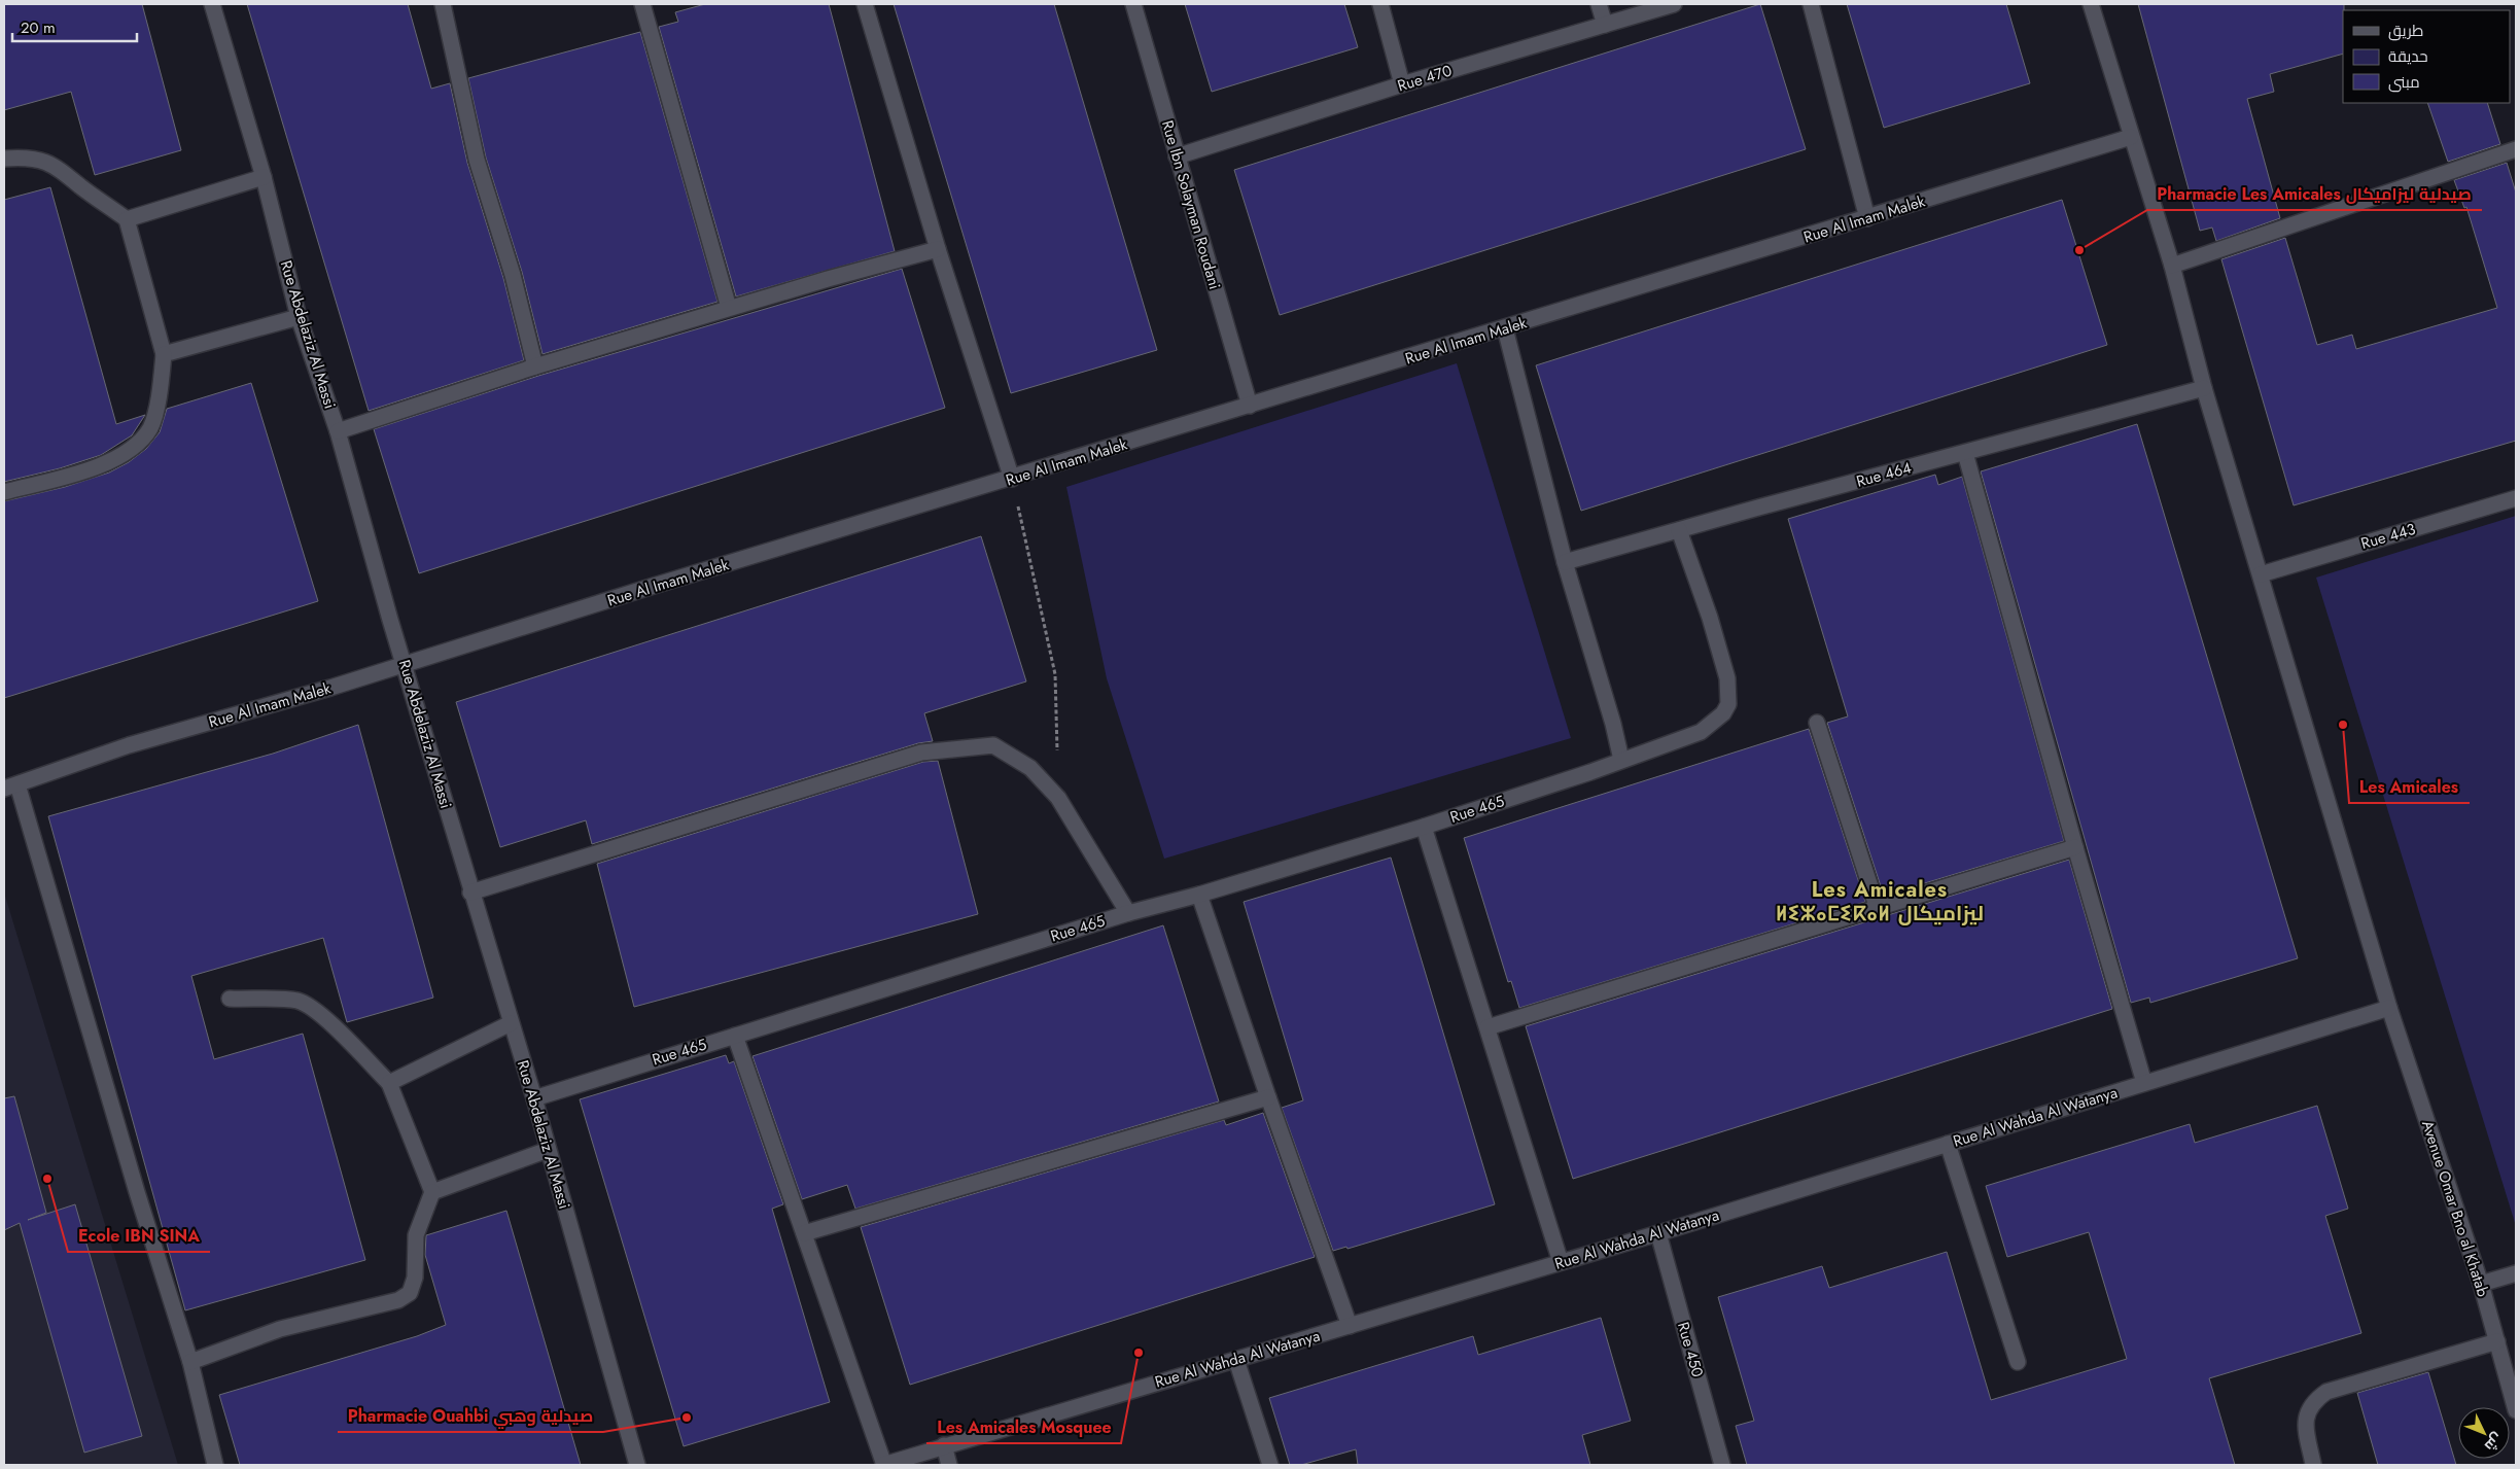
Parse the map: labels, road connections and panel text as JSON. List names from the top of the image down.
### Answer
{
  "streets": {
    "street": [
      "Rue 470",
      "Rue Ibn Solayman Roudani",
      "Rue Al Imam Malek",
      "Rue Abdelaziz Al Massi",
      "Rue 464",
      "Rue 443",
      "Rue 465",
      "Rue Al Wahda Al Watanya",
      "Avenue Omar Bno al Khatab",
      "Rue 450"
    ]
  },
  "crossings": [
    ["Rue 470", "Rue Ibn Solayman Roudani"],
    ["Rue Ibn Solayman Roudani", "Rue Al Imam Malek"],
    ["Rue Al Imam Malek", "Rue Abdelaziz Al Massi"],
    ["Rue Al Imam Malek", "Avenue Omar Bno al Khatab"],
    ["Rue Abdelaziz Al Massi", "Rue 465"],
    ["Rue 464", "Rue 465"],
    ["Rue 464", "Avenue Omar Bno al Khatab"],
    ["Rue 443", "Avenue Omar Bno al Khatab"],
    ["Rue Al Wahda Al Watanya", "Avenue Omar Bno al Khatab"],
    ["Rue Al Wahda Al Watanya", "Rue 450"]
  ],
  "districts": ["Les Amicales ⵍⵉⵣⴰⵎⵉⴽⴰⵍ ليزاميكال"],
  "places": [
    "Pharmacie Les Amicales صيدلية ليزاميكال",
    "Les Amicales",
    "Ecole IBN SINA",
    "Les Amicales Mosquee",
    "Pharmacie Ouahbi صيدلية وهبي"
  ],
  "legend": ["طريق", "حديقة", "مبنى"],
  "scale_bar": "20 m",
  "north": "bottom right"
}
